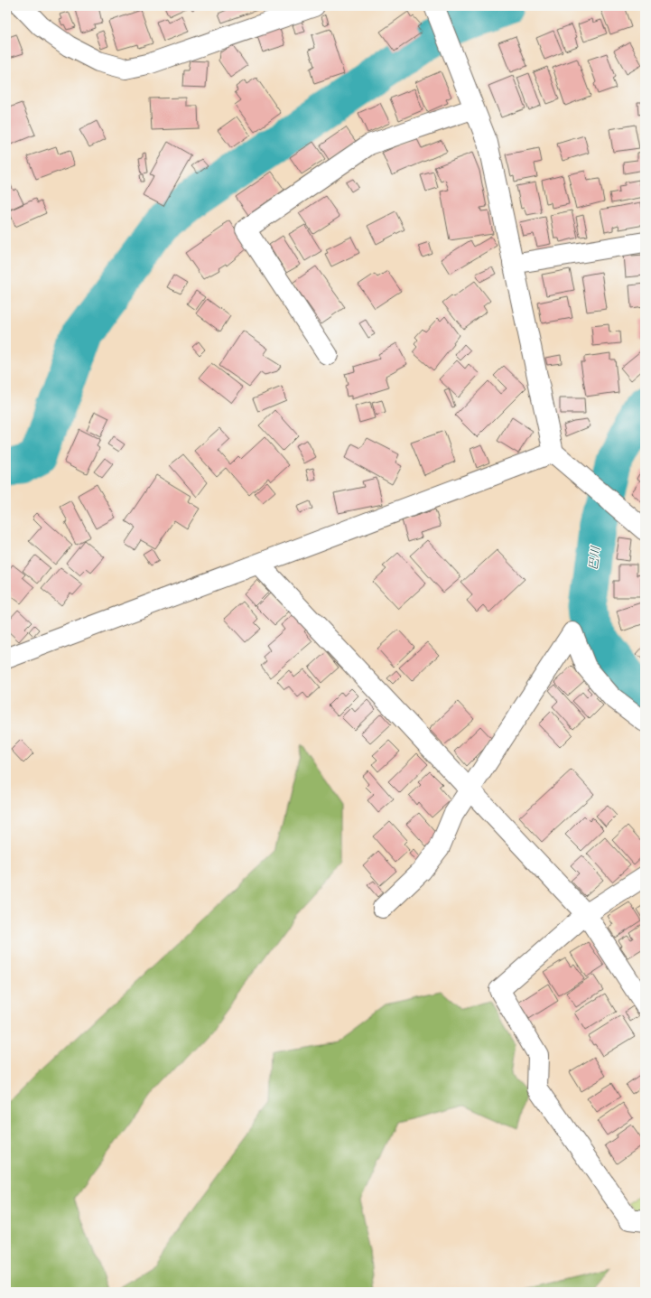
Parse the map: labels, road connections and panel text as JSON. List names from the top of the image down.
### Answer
{
  "water": ["巴川"]
}
